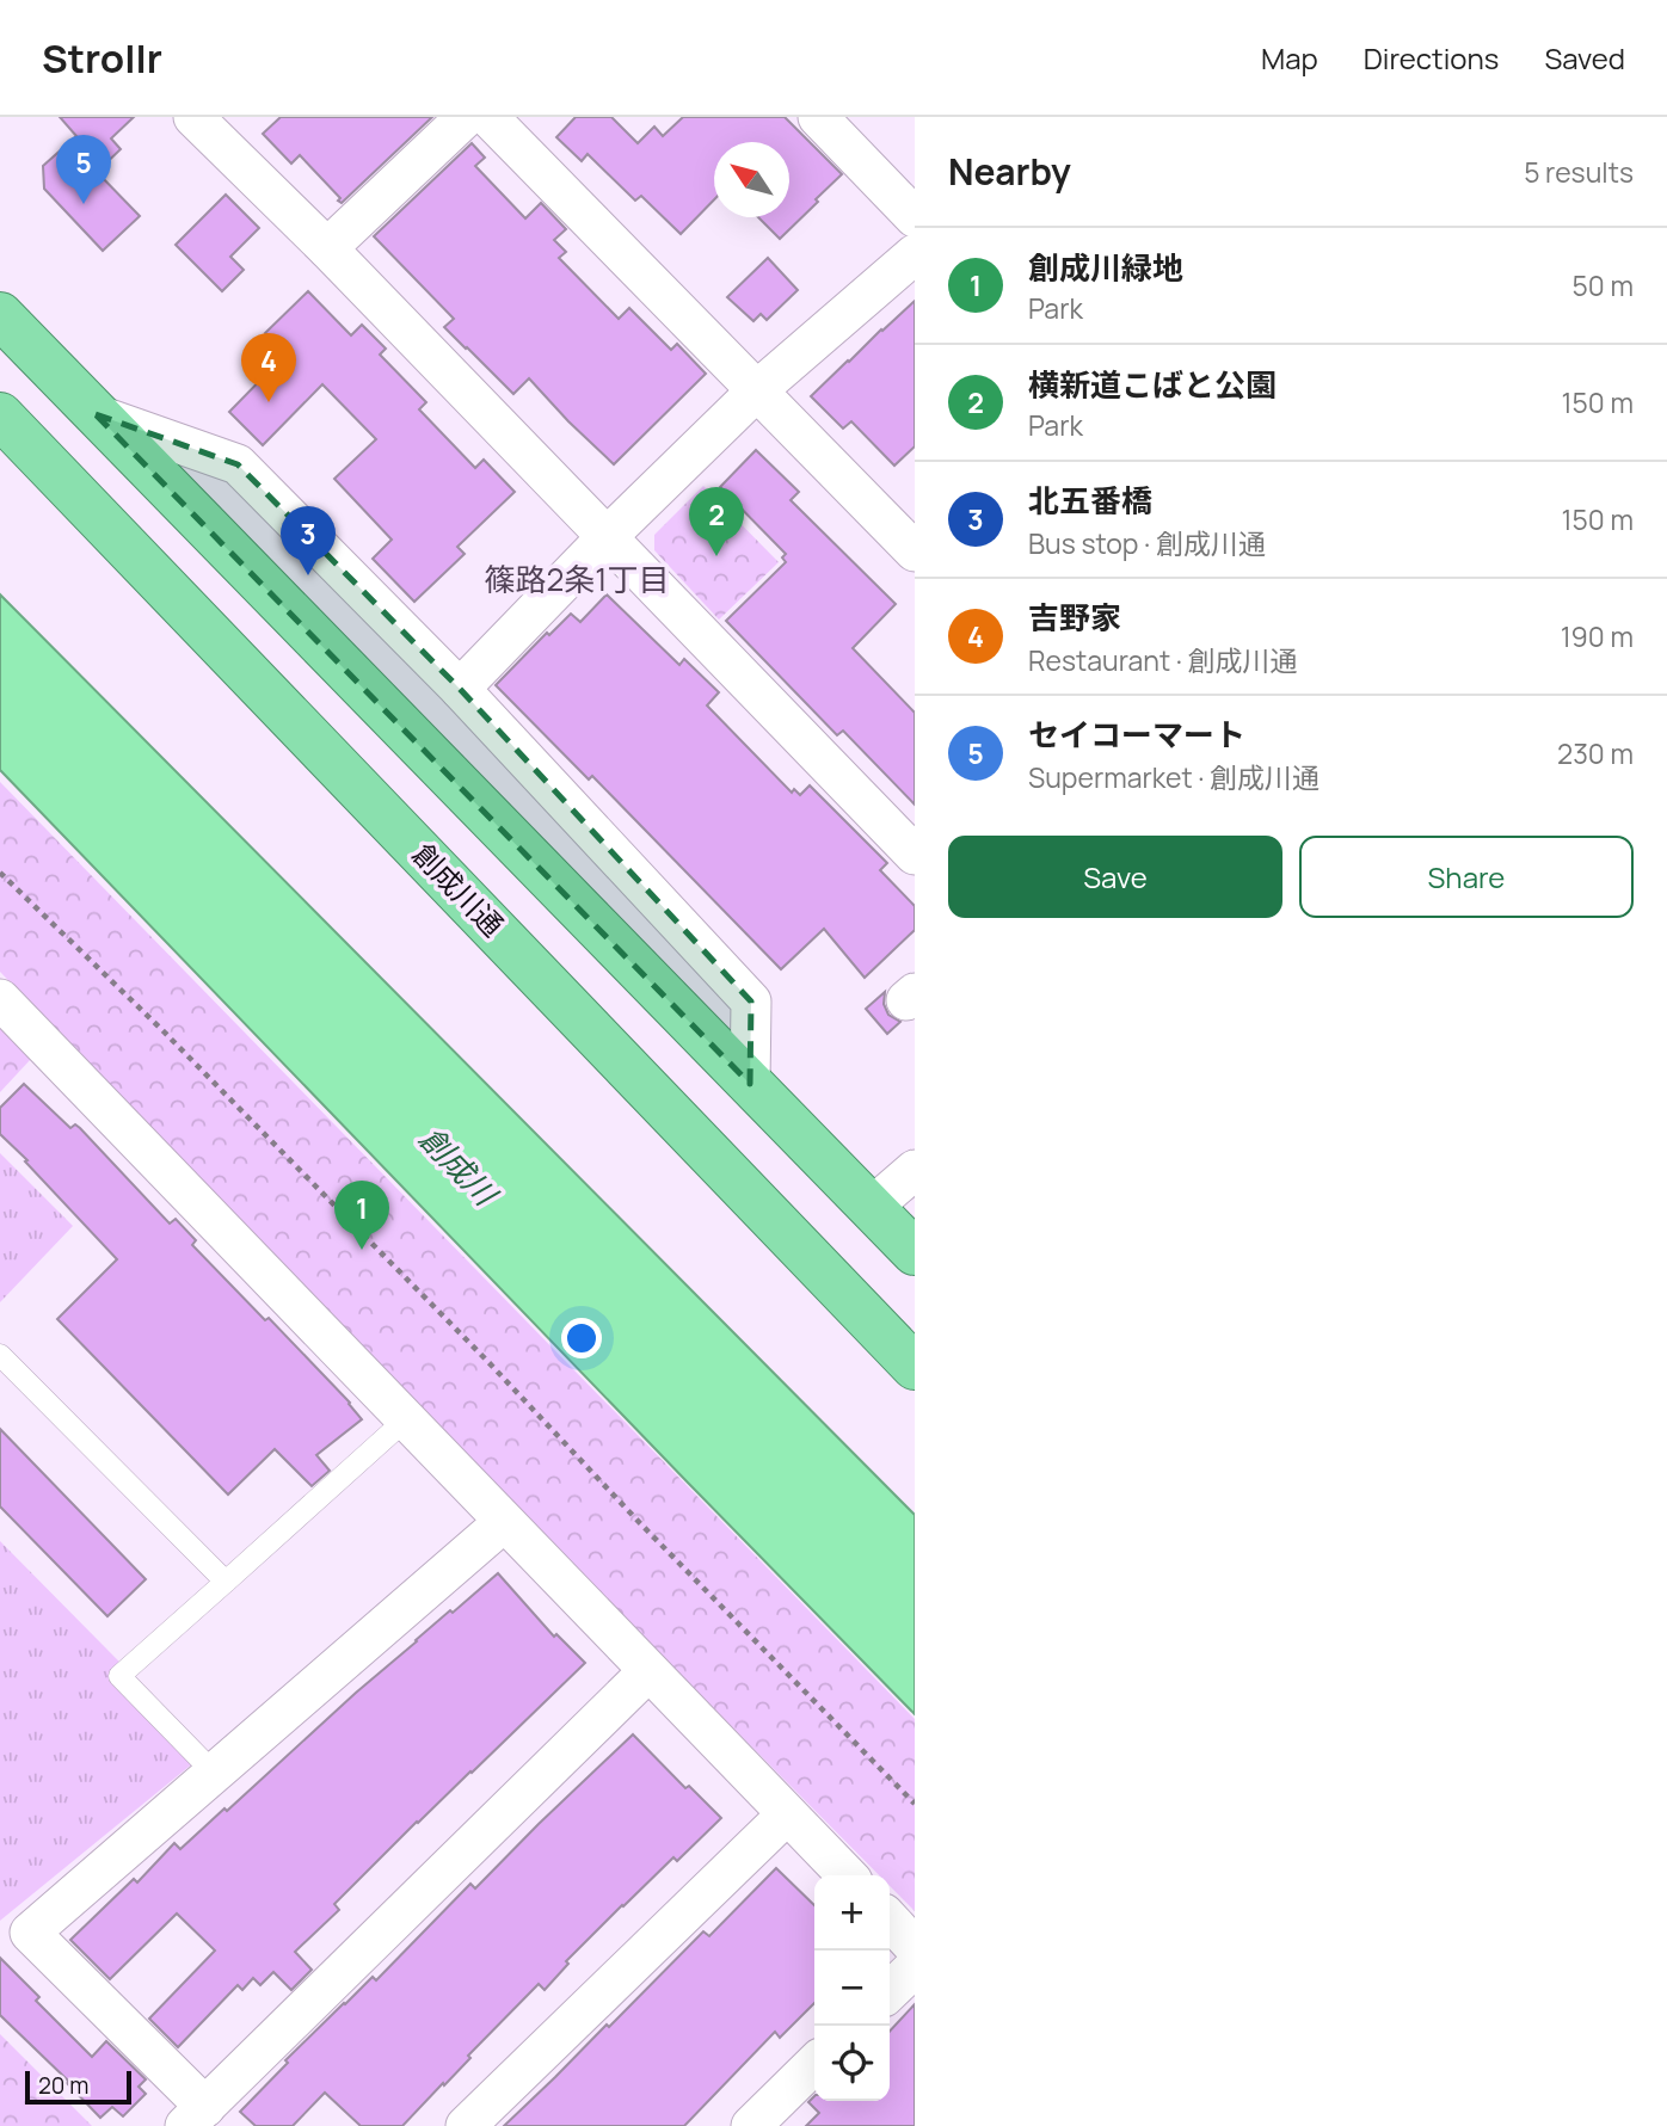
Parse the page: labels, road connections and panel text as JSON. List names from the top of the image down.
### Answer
{
  "streets": {
    "highway": ["創成川通"]
  },
  "districts": ["篠路2条1丁目"],
  "water": ["創成川"],
  "scale_bar": "20 m",
  "north": "top left",
  "page": {
    "header": "Strollr",
    "nav": ["Map", "Directions", "Saved"],
    "heading": ["Nearby", "5 results"],
    "pins": [
      "5",
      "4",
      "2",
      "3",
      "1"
    ],
    "list": [
      {
        "mark": "1",
        "name": "創成川緑地",
        "note": "Park",
        "value": "50 m"
      },
      {
        "mark": "2",
        "name": "横新道こばと公園",
        "note": "Park",
        "value": "150 m"
      },
      {
        "mark": "3",
        "name": "北五番橋",
        "note": "Bus stop · 創成川通",
        "value": "150 m"
      },
      {
        "mark": "4",
        "name": "吉野家",
        "note": "Restaurant · 創成川通",
        "value": "190 m"
      },
      {
        "mark": "5",
        "name": "セイコーマート",
        "note": "Supermarket · 創成川通",
        "value": "230 m"
      }
    ],
    "buttons": ["Save", "Share"],
    "map_buttons": ["+", "−"],
    "scale": "20 m"
  }
}
